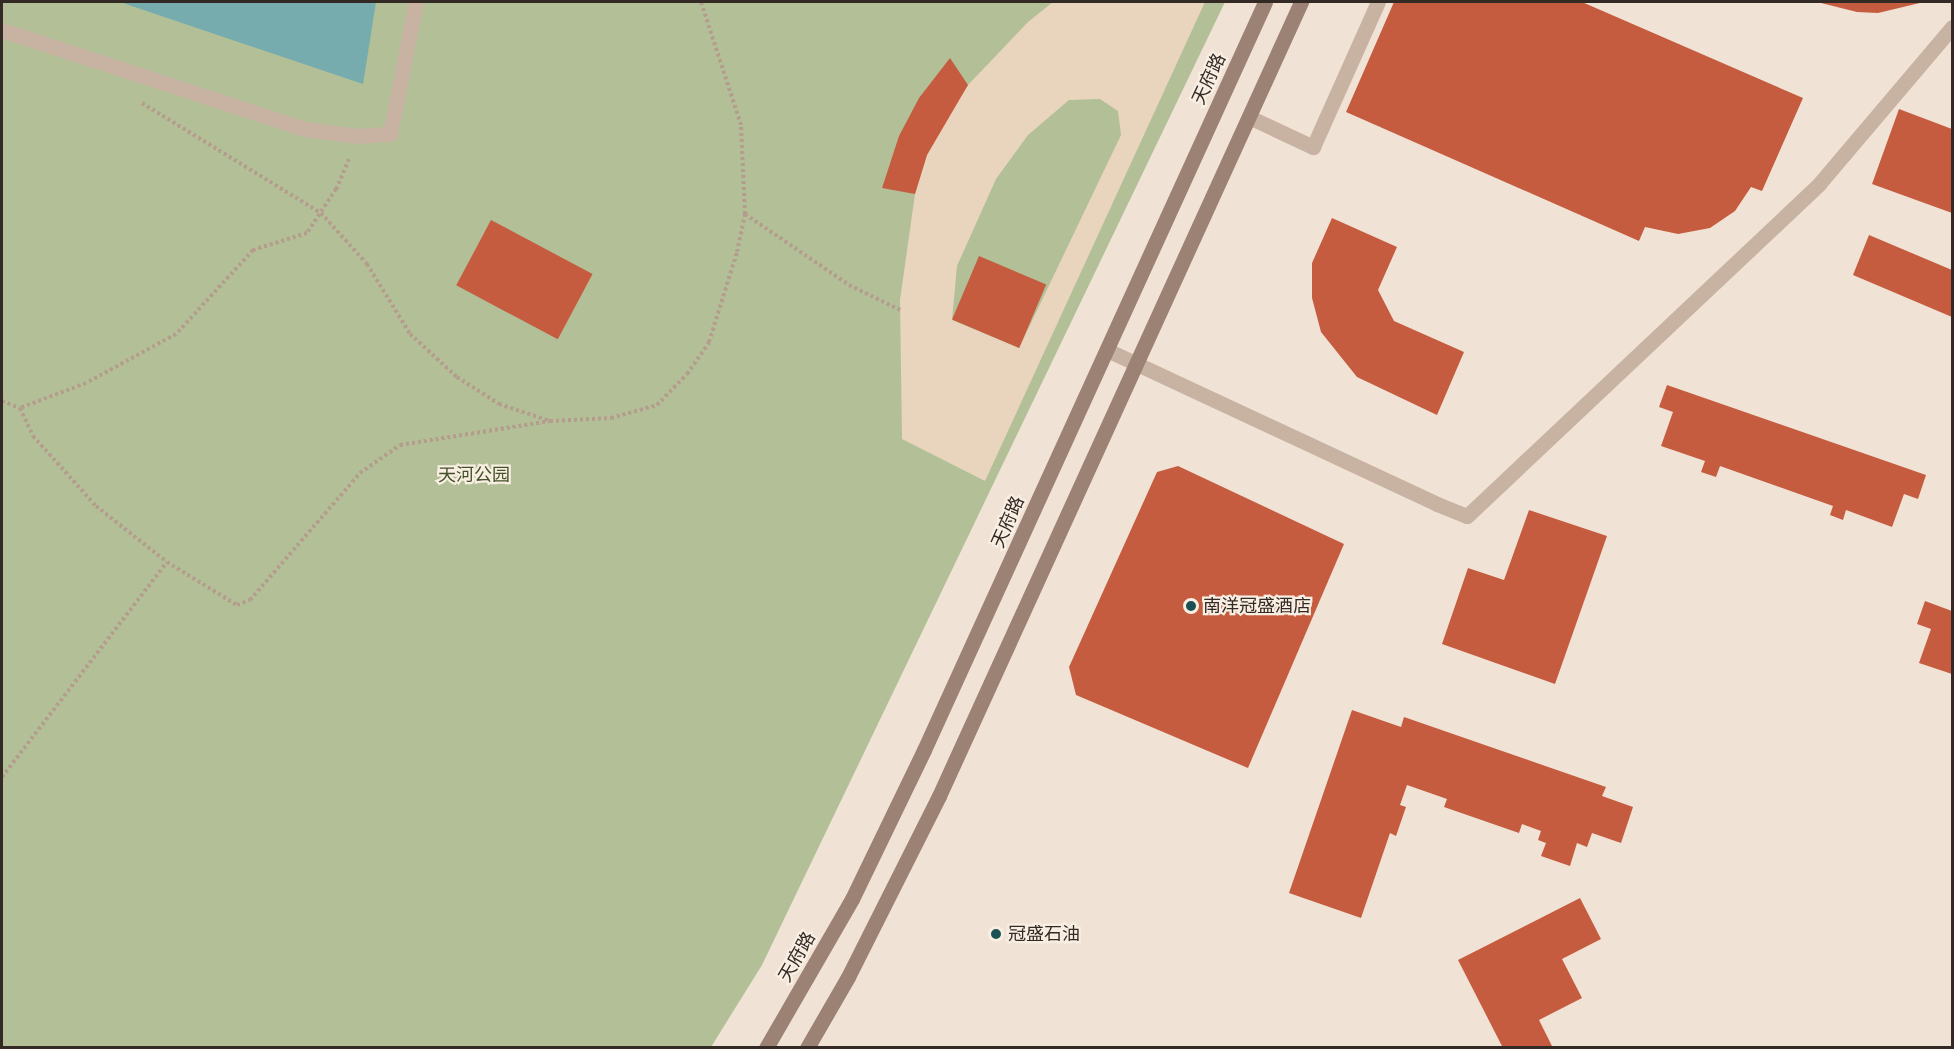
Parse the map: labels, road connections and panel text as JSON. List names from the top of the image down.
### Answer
{
  "streets": {
    "main road": ["天府路"]
  },
  "parks": ["天河公园"],
  "places": ["南洋冠盛酒店", "冠盛石油"]
}
